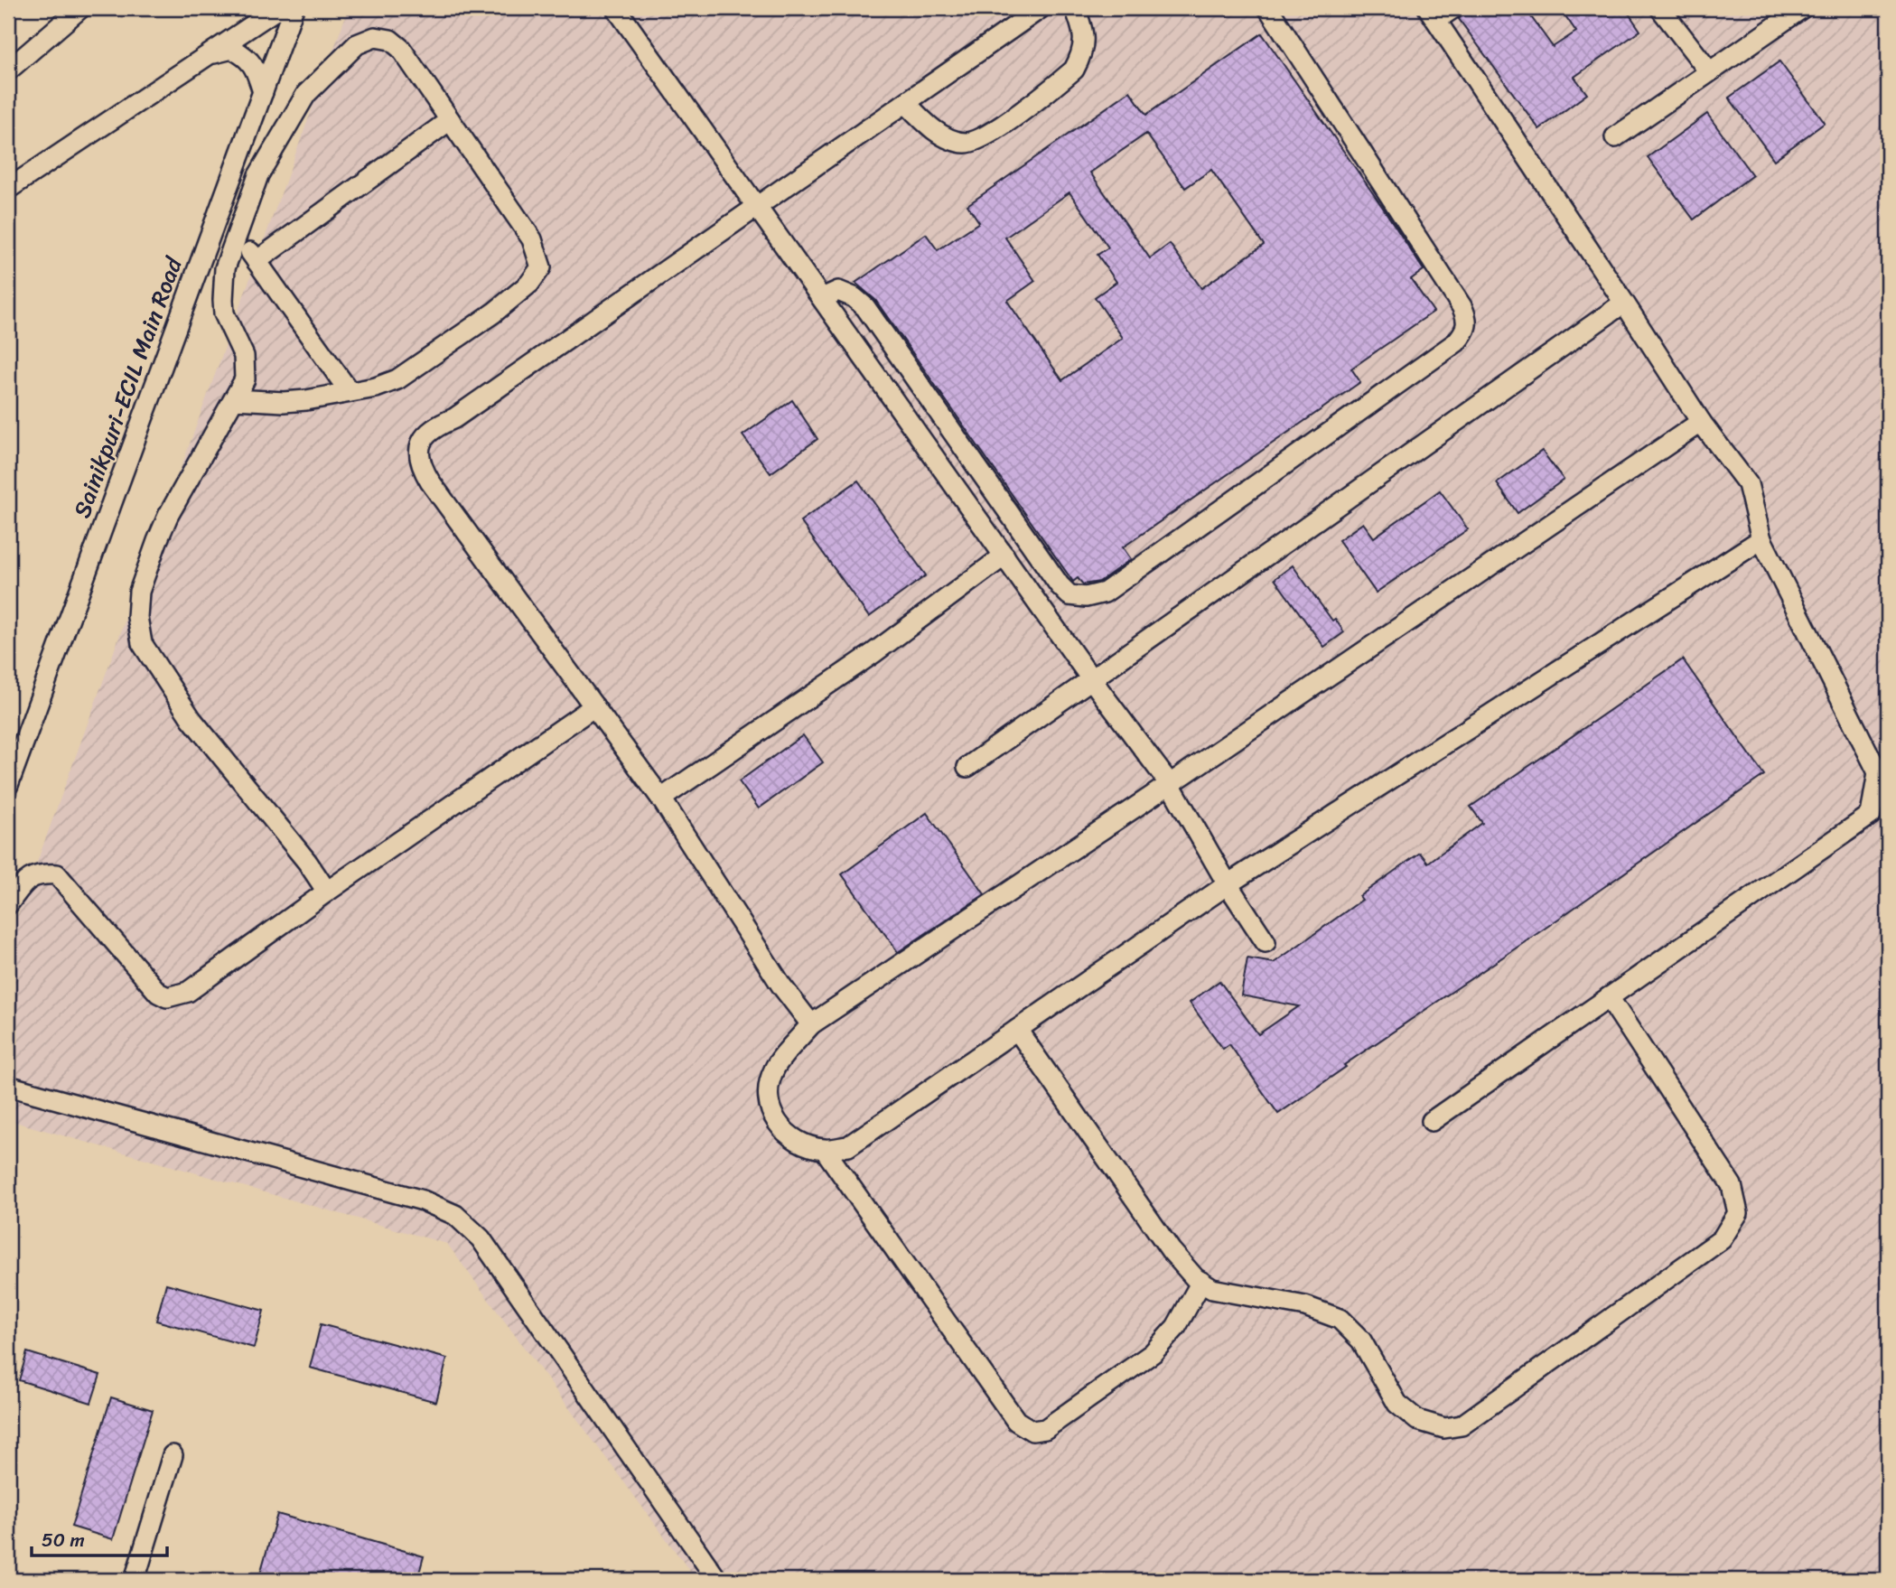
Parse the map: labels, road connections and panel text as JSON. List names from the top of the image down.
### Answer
{
  "streets": {
    "street": ["Sainikpuri-ECIL Main Road"]
  },
  "scale_bar": "50 m"
}
